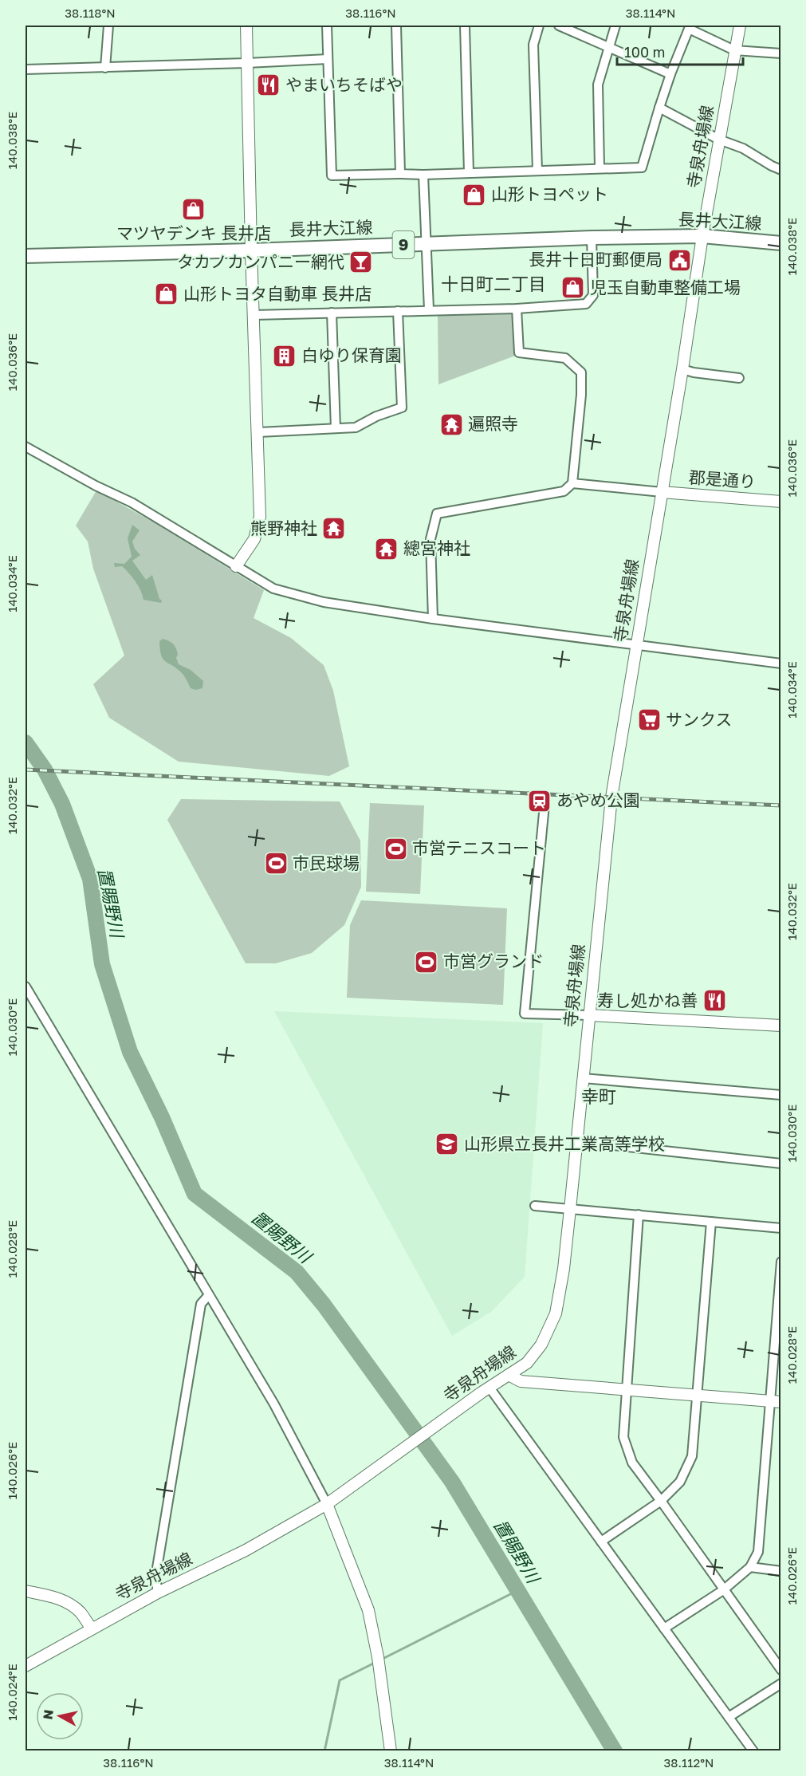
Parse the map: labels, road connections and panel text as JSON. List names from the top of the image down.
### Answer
{
  "streets": {
    "main road": [
      "寺泉舟場線",
      "長井大江線",
      "9",
      "郡是通り"
    ]
  },
  "crossings": [
    ["寺泉舟場線", "長井大江線"],
    ["寺泉舟場線", "郡是通り"]
  ],
  "districts": ["十日町二丁目", "幸町"],
  "water": ["置賜野川"],
  "places": {
    "restaurant": ["やまいちそばや", "寿し処かね善"],
    "shop": [
      "山形トヨペット",
      "マツヤデンキ 長井店",
      "児玉自動車整備工場",
      "山形トヨタ自動車 長井店"
    ],
    "public building": ["長井十日町郵便局"],
    "bar": ["タカノカンパニー網代"],
    "building": ["白ゆり保育園"],
    "temple": ["遍照寺", "熊野神社", "總宮神社"],
    "supermarket": ["サンクス"],
    "station": ["あやめ公園"],
    "sports": ["市営テニスコート", "市民球場", "市営グランド"],
    "school or university": ["山形県立長井工業高等学校"]
  },
  "scale_bar": "100 m",
  "north": "left",
  "coordinates": [
    "38.118°N",
    "38.116°N",
    "38.114°N",
    "140.038°E",
    "140.036°E",
    "140.034°E",
    "140.032°E",
    "140.030°E",
    "140.028°E",
    "140.026°E",
    "140.024°E",
    "38.112°N"
  ]
}
